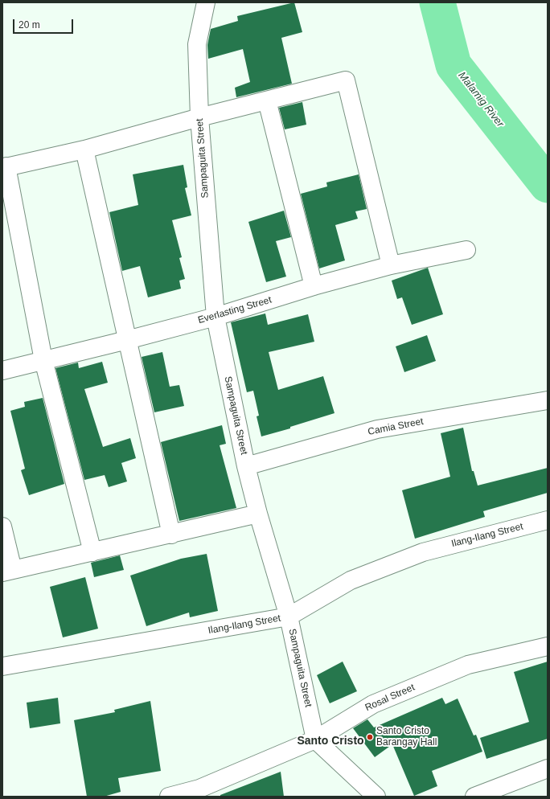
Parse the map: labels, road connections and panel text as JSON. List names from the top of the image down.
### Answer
{
  "streets": {
    "street": [
      "Sampaguita Street",
      "Everlasting Street",
      "Camia Street",
      "Ilang-Ilang Street",
      "Rosal Street"
    ]
  },
  "crossings": [
    ["Sampaguita Street", "Everlasting Street"],
    ["Sampaguita Street", "Camia Street"],
    ["Sampaguita Street", "Ilang-Ilang Street"],
    ["Sampaguita Street", "Rosal Street"]
  ],
  "districts": ["Santo Cristo"],
  "water": ["Malamig River"],
  "places": ["Santo Cristo Barangay Hall"],
  "scale_bar": "20 m"
}
